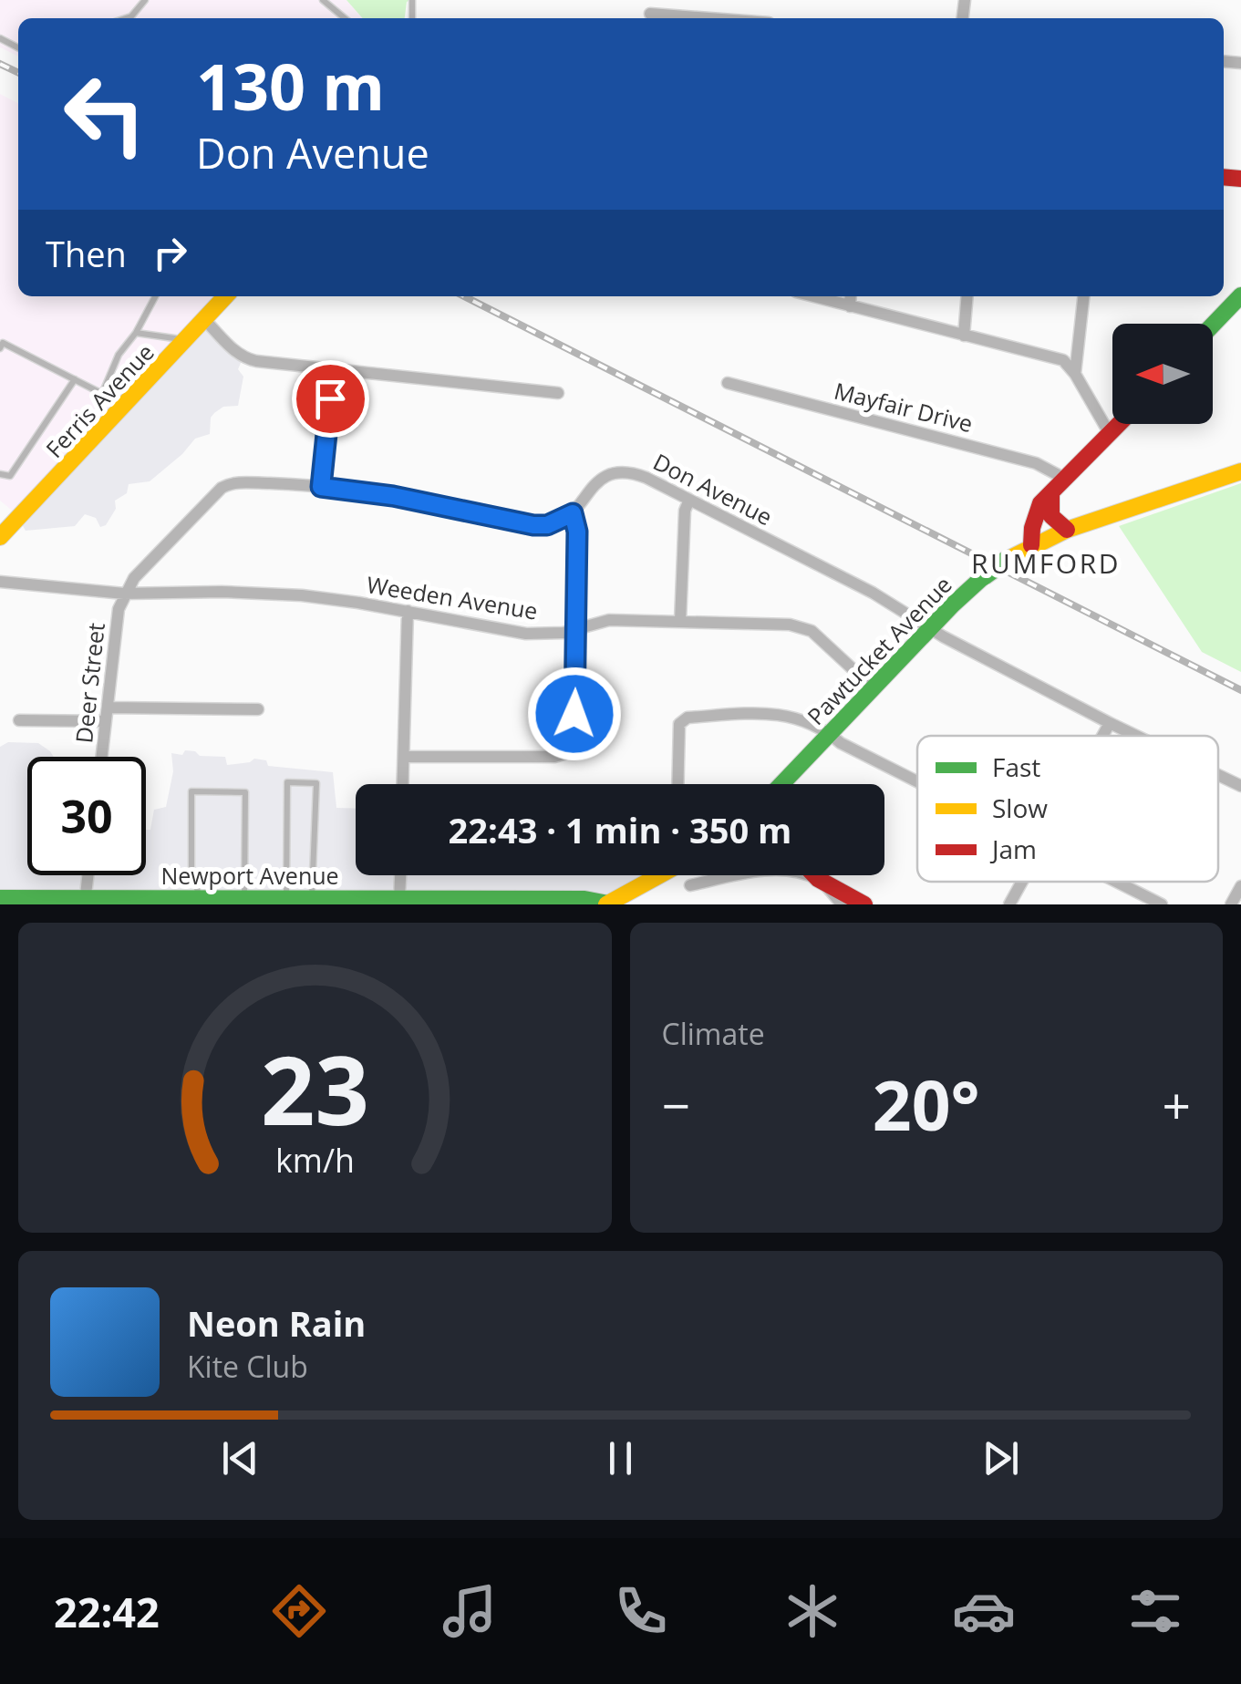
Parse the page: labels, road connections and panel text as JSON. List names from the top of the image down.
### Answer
{
  "streets": {
    "main road": ["Ferris Avenue", "Pawtucket Avenue", "Newport Avenue"],
    "street": [
      "Mayfair Drive",
      "Don Avenue",
      "Weeden Avenue",
      "Deer Street"
    ]
  },
  "crossings": [
    ["Don Avenue", "Pawtucket Avenue"],
    ["Weeden Avenue", "Pawtucket Avenue"],
    ["Weeden Avenue", "Deer Street"]
  ],
  "districts": ["RUMFORD"],
  "legend": ["Fast", "Slow", "Jam"],
  "north": "left",
  "page": {
    "turn": ["130 m", "Don Avenue"],
    "then": "Then",
    "limit": "30",
    "trip": "22:43 · 1 min · 350 m",
    "tile": "Climate",
    "heat": ["−", "20°", "+"],
    "song": ["Neon Rain", "Kite Club"],
    "tabs": "22:42",
    "gauge": ["23", "km/h"]
  }
}
